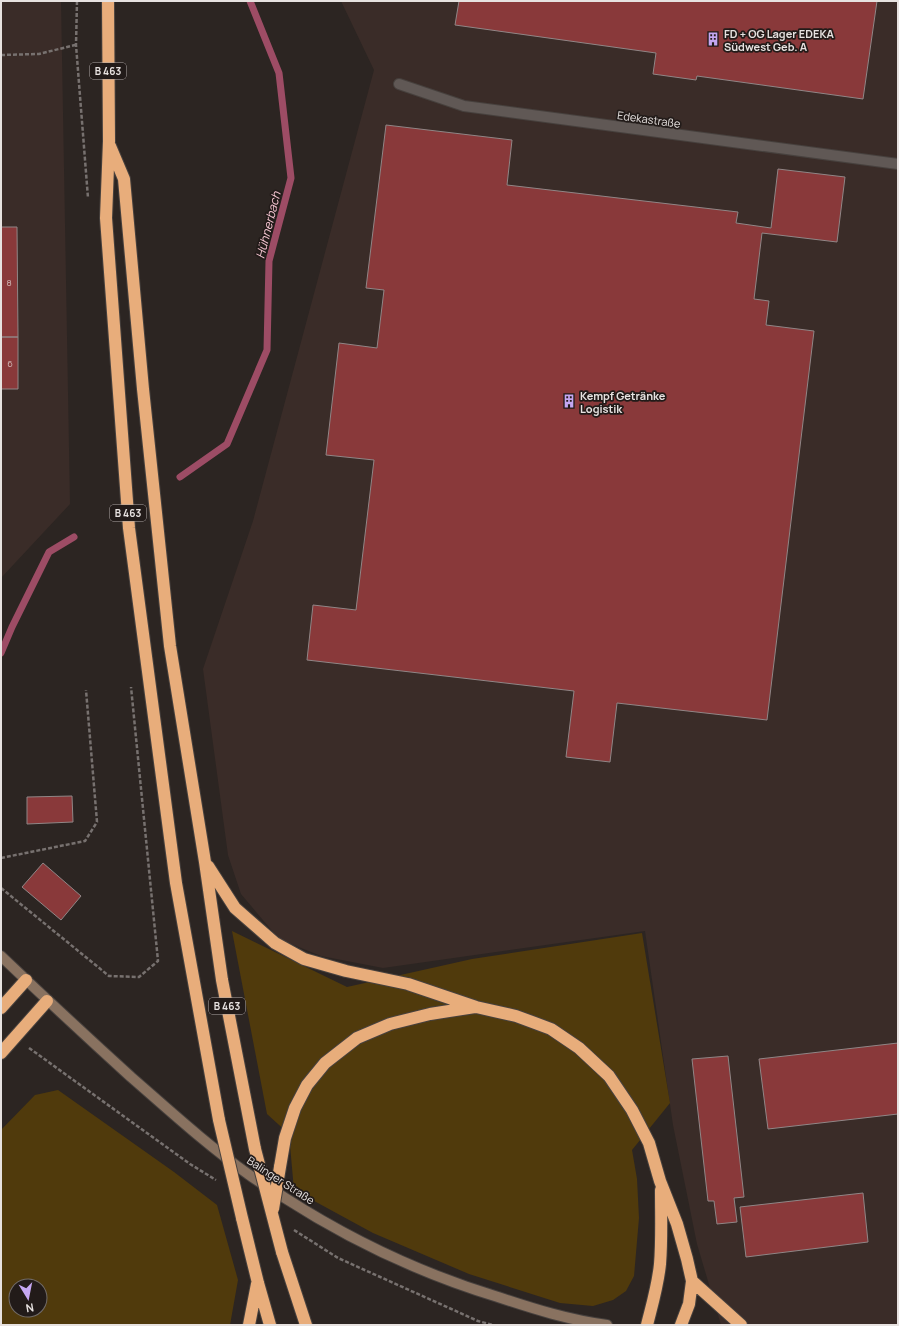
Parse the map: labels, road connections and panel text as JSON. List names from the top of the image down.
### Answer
{
  "streets": {
    "highway": ["B 463"],
    "main road": ["Balinger Straße"],
    "lane": ["Edekastraße"]
  },
  "water": ["Hühnerbach"],
  "places": {
    "building": ["FD + OG Lager EDEKA Südwest Geb. A", "Kempf Getränke Logistik"]
  },
  "house_numbers": ["8", "6"],
  "north": "bottom"
}
